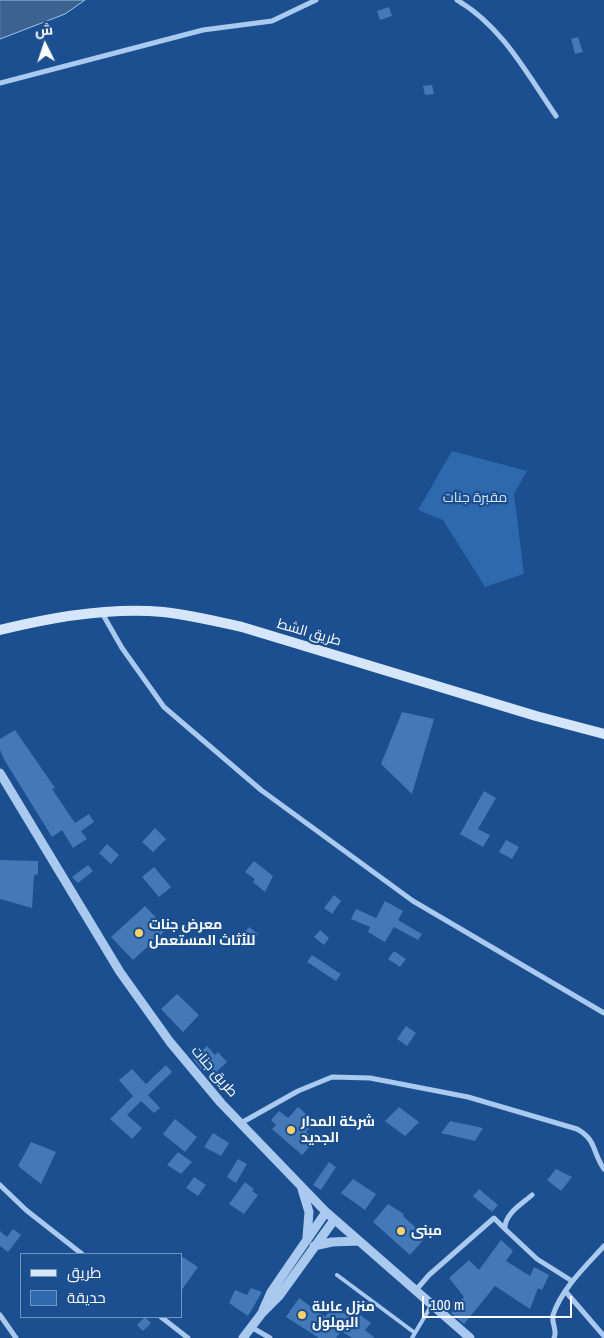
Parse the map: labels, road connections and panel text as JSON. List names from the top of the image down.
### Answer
{
  "streets": {
    "main road": ["طريق الشط"],
    "street": ["طريق جنات"]
  },
  "parks": ["مقبرة جنات"],
  "places": [
    "معرض جنات للأثاث المستعمل",
    "شركة المدار الجديد",
    "مبنى",
    "منزل عاىلة البهلول"
  ],
  "legend": ["طريق", "حديقة"],
  "scale_bar": "100 m",
  "north": "top"
}
